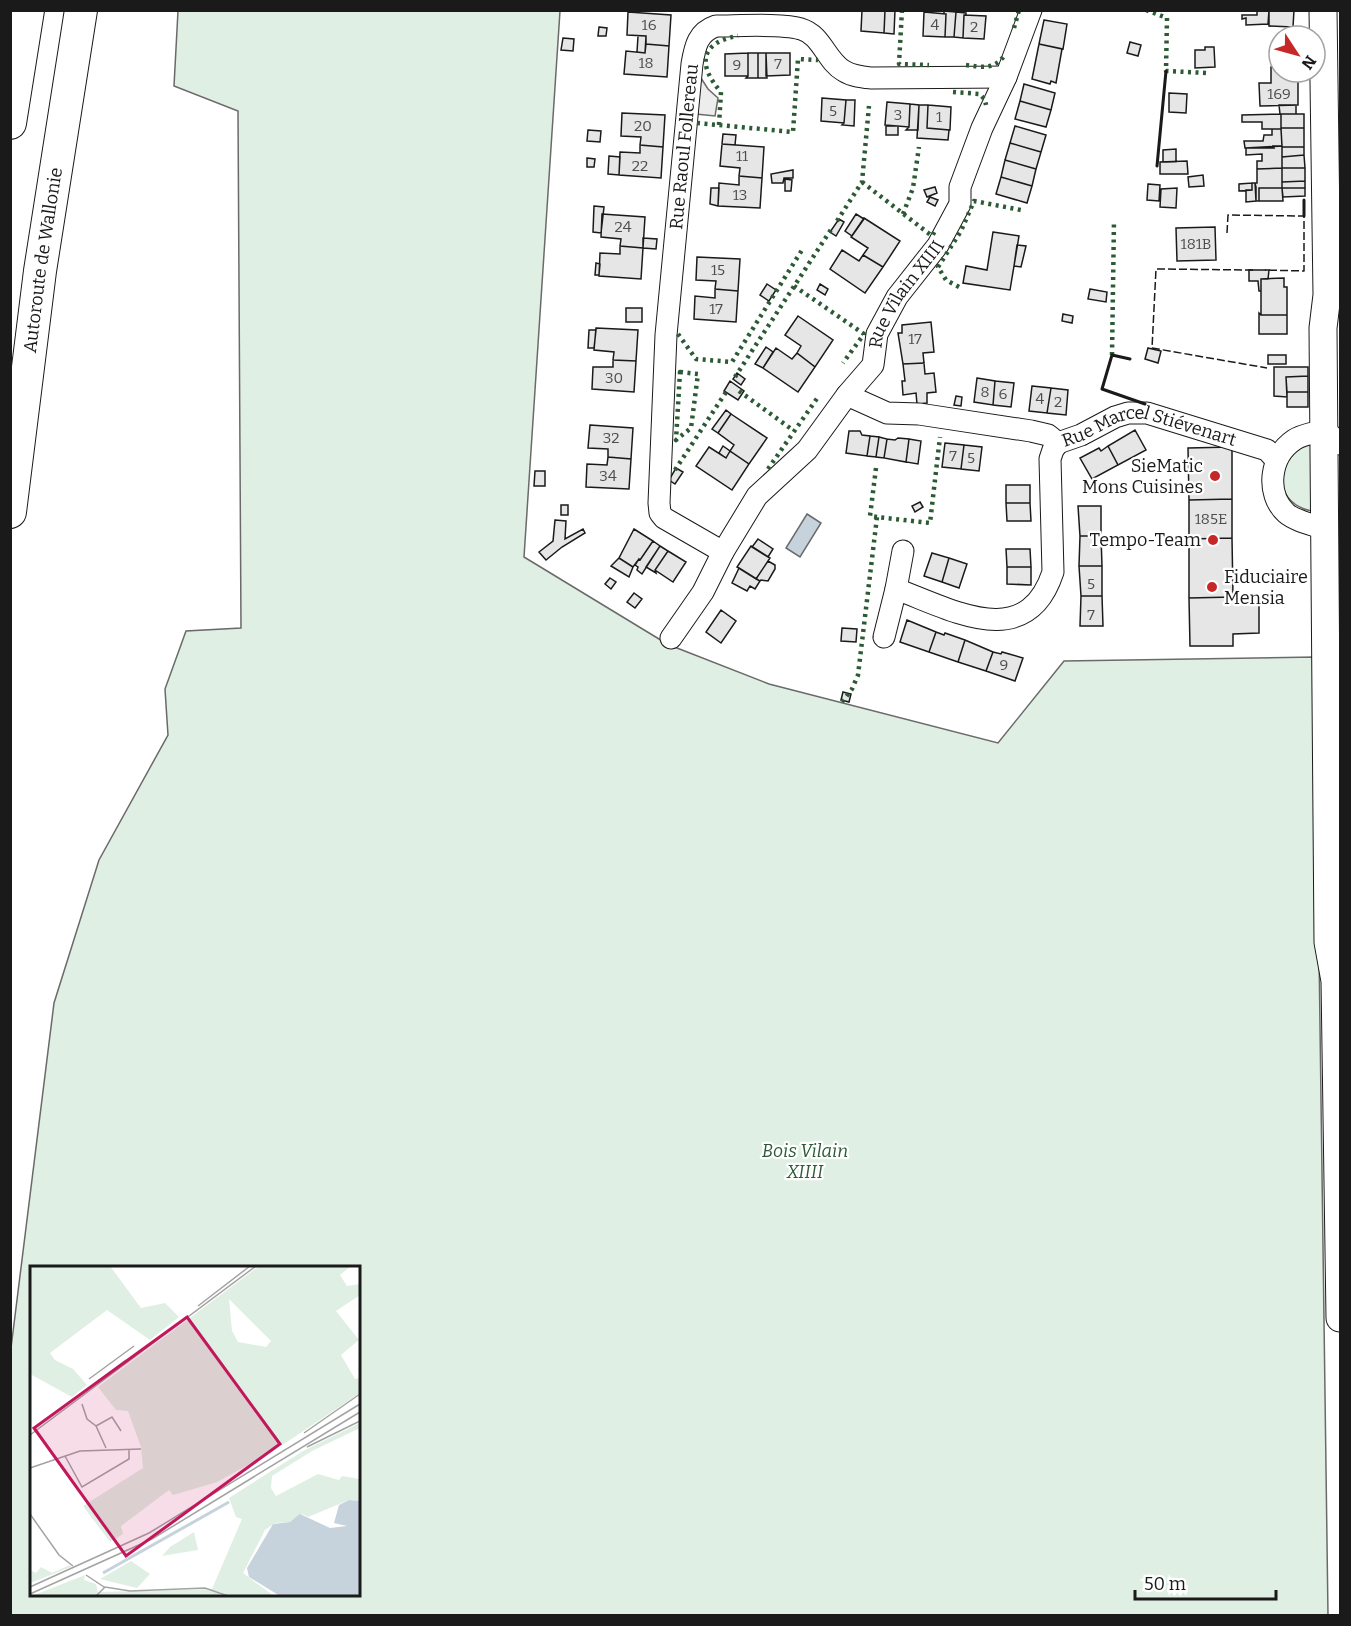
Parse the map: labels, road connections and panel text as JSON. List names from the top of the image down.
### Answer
{
  "streets": {
    "highway": ["Autoroute de Wallonie"],
    "street": ["Rue Raoul Follereau", "Rue Vilain XIIII", "Rue Marcel Stiévenart"]
  },
  "crossings": [
    ["Rue Raoul Follereau", "Rue Vilain XIIII"],
    ["Rue Vilain XIIII", "Rue Marcel Stiévenart"]
  ],
  "parks": ["Bois Vilain XIIII"],
  "places": ["SieMatic Mons Cuisines", "Tempo-Team", "Fiduciaire Mensia"],
  "house_numbers": [
    "16",
    "4",
    "2",
    "18",
    "7",
    "9",
    "169",
    "5",
    "3",
    "1",
    "20",
    "11",
    "22",
    "13",
    "24",
    "181B",
    "15",
    "17",
    "17",
    "30",
    "8",
    "6",
    "4",
    "2",
    "32",
    "7",
    "5",
    "34",
    "185E",
    "5",
    "7",
    "9"
  ],
  "scale_bar": "50 m",
  "north": "bottom right"
}
